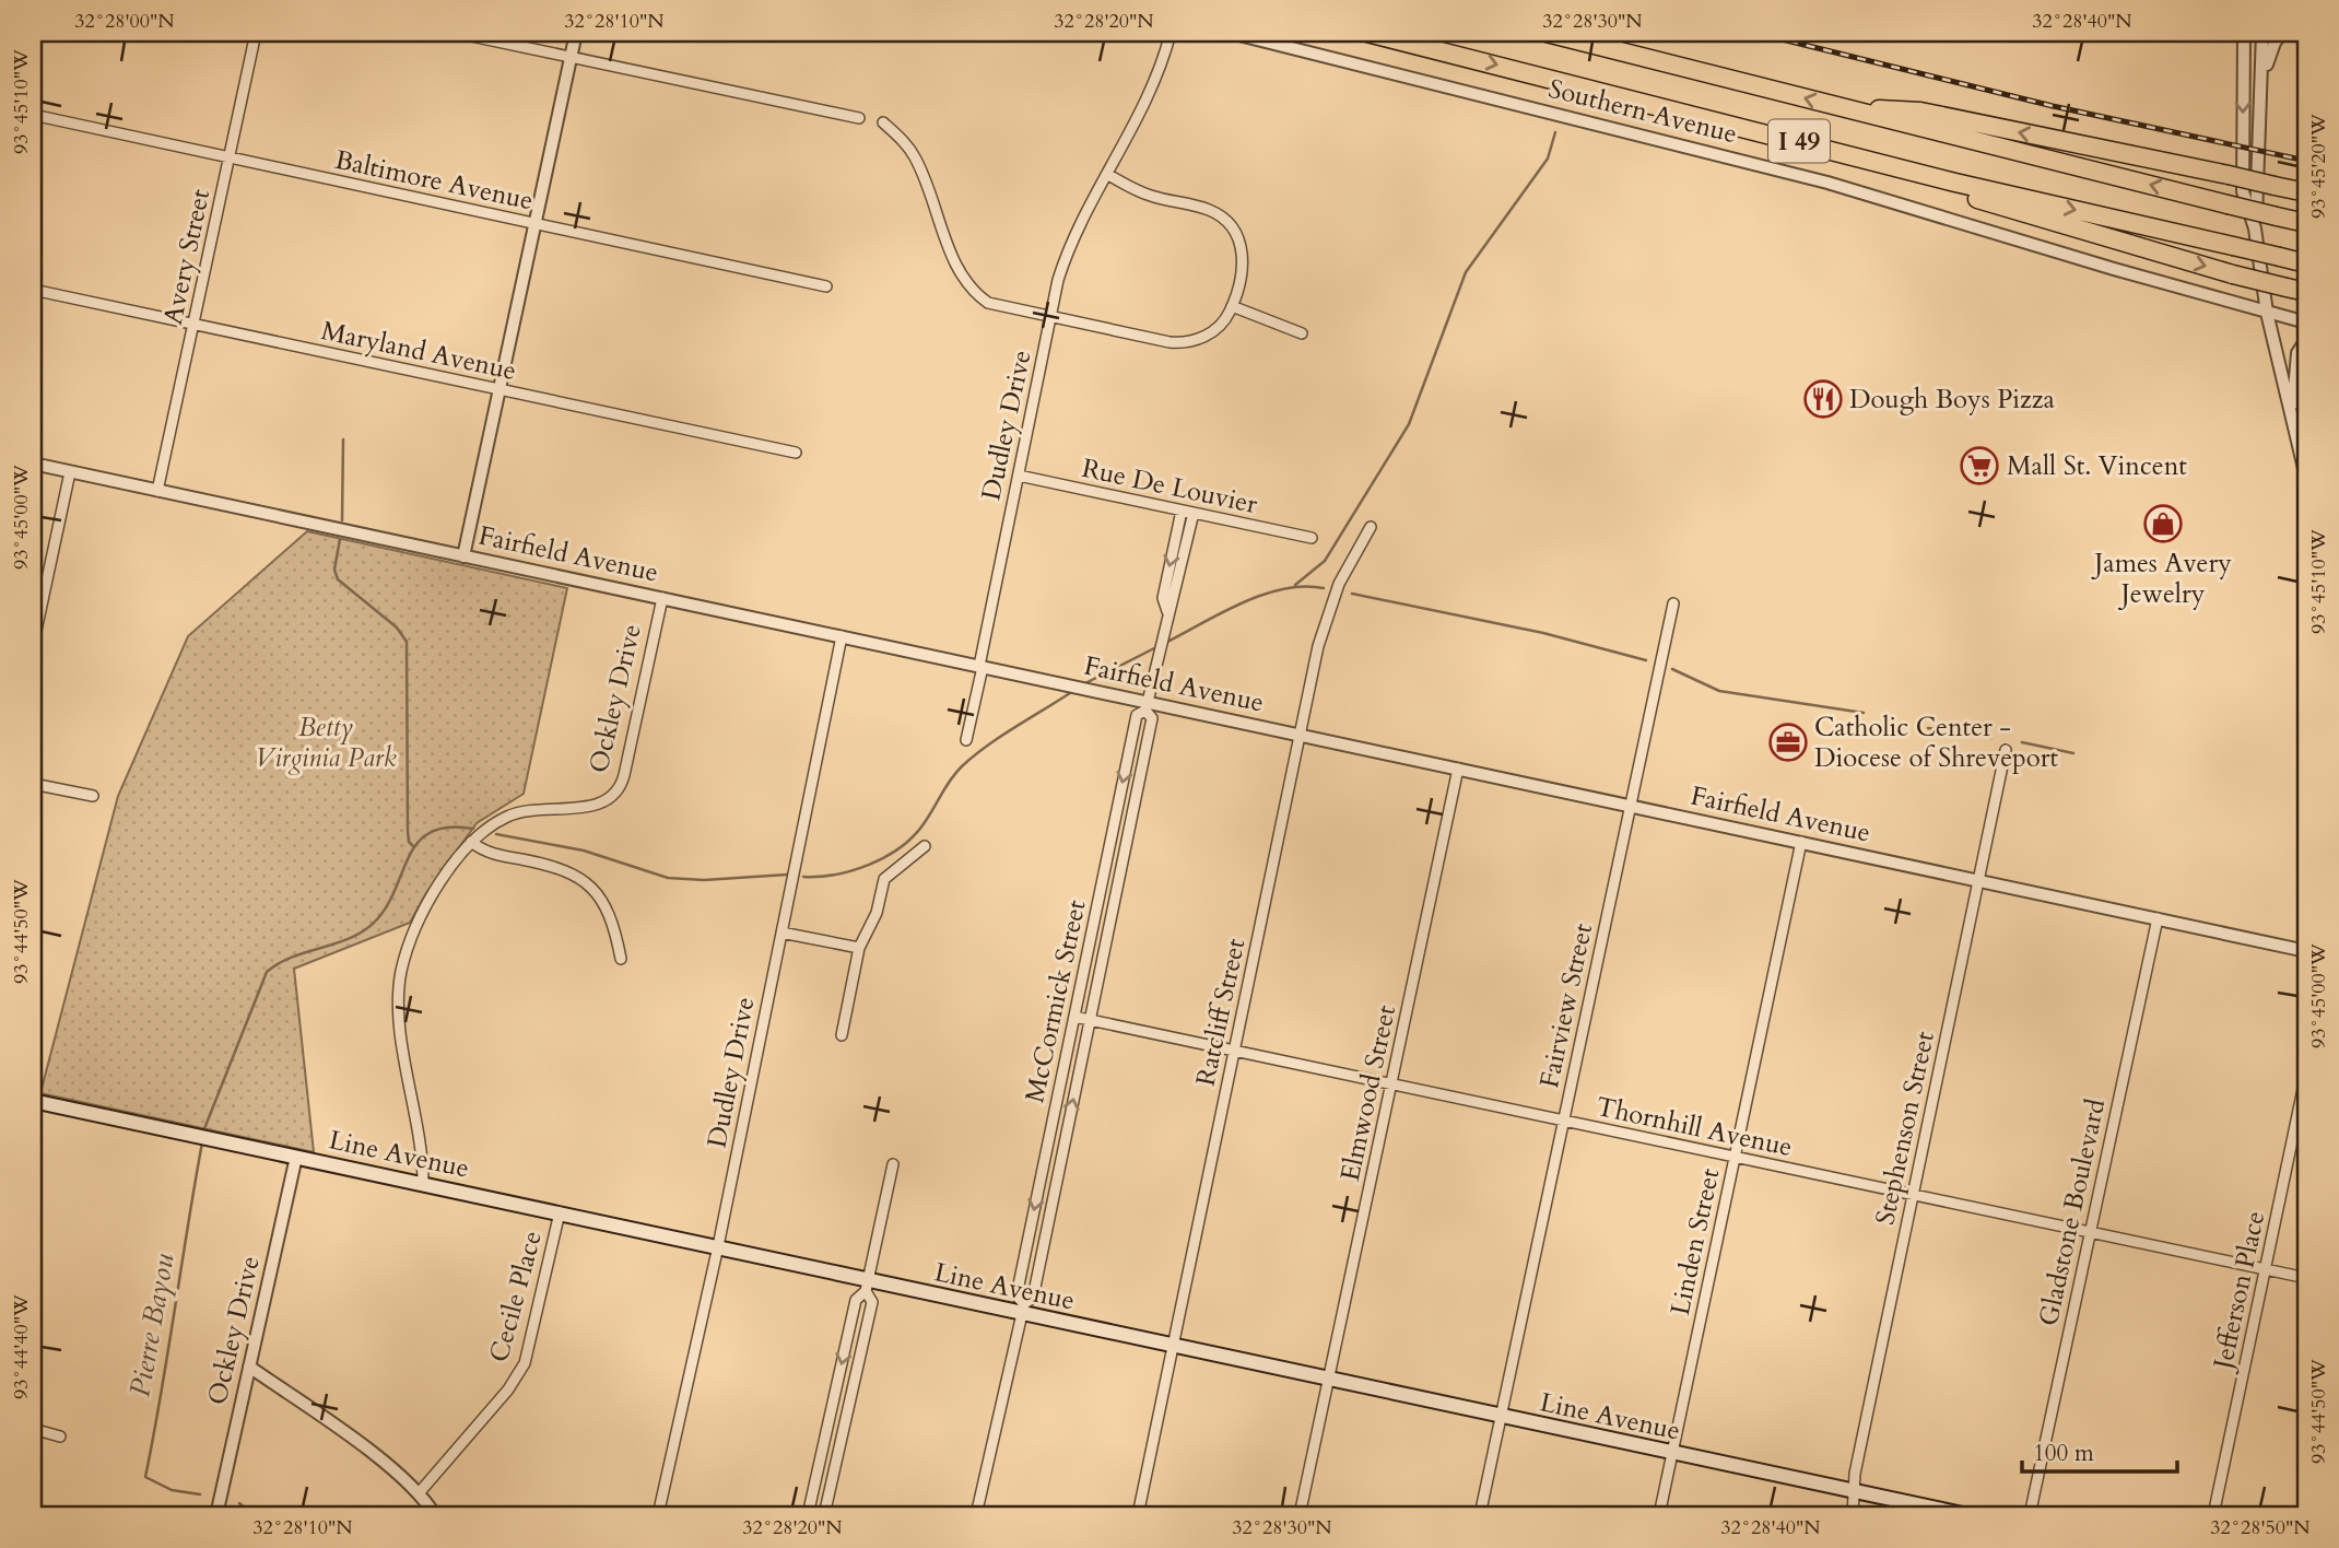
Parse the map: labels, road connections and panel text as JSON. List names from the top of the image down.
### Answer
{
  "streets": {
    "highway": ["I 49"],
    "main road": ["Line Avenue"],
    "street": [
      "Southern Avenue",
      "Baltimore Avenue",
      "Avery Street",
      "Maryland Avenue",
      "Dudley Drive",
      "Rue De Louvier",
      "Fairfield Avenue",
      "Ockley Drive",
      "McCormick Street",
      "Fairview Street",
      "Ratcliff Street",
      "Elmwood Street",
      "Thornhill Avenue",
      "Stephenson Street",
      "Gladstone Boulevard",
      "Linden Street",
      "Jefferson Place",
      "Cecile Place"
    ]
  },
  "crossings": [
    ["Baltimore Avenue", "Avery Street"],
    ["Avery Street", "Maryland Avenue"],
    ["Avery Street", "Fairfield Avenue"],
    ["Dudley Drive", "Rue De Louvier"],
    ["Dudley Drive", "Fairfield Avenue"],
    ["Dudley Drive", "Line Avenue"],
    ["Fairfield Avenue", "Ockley Drive"],
    ["Fairfield Avenue", "McCormick Street"],
    ["Fairfield Avenue", "Fairview Street"],
    ["Fairfield Avenue", "Ratcliff Street"],
    ["Fairfield Avenue", "Elmwood Street"],
    ["Fairfield Avenue", "Stephenson Street"],
    ["Fairfield Avenue", "Gladstone Boulevard"],
    ["Fairfield Avenue", "Linden Street"],
    ["Ockley Drive", "Line Avenue"],
    ["McCormick Street", "Thornhill Avenue"],
    ["McCormick Street", "Line Avenue"],
    ["Fairview Street", "Thornhill Avenue"],
    ["Fairview Street", "Line Avenue"],
    ["Ratcliff Street", "Thornhill Avenue"],
    ["Ratcliff Street", "Line Avenue"],
    ["Elmwood Street", "Thornhill Avenue"],
    ["Elmwood Street", "Line Avenue"],
    ["Thornhill Avenue", "Stephenson Street"],
    ["Thornhill Avenue", "Gladstone Boulevard"],
    ["Thornhill Avenue", "Linden Street"],
    ["Thornhill Avenue", "Jefferson Place"],
    ["Stephenson Street", "Line Avenue"],
    ["Line Avenue", "Linden Street"],
    ["Line Avenue", "Cecile Place"]
  ],
  "water": ["Pierre Bayou"],
  "parks": ["Betty Virginia Park"],
  "places": {
    "restaurant": ["Dough Boys Pizza"],
    "supermarket": ["Mall St. Vincent"],
    "shop": ["James Avery Jewelry"],
    "office": ["Catholic Center - Diocese of Shreveport"]
  },
  "scale_bar": "100 m",
  "coordinates": [
    "32°28'00\"N",
    "32°28'10\"N",
    "32°28'20\"N",
    "32°28'30\"N",
    "32°28'40\"N",
    "93°45'10\"W",
    "93°45'20\"W",
    "93°45'00\"W",
    "93°44'50\"W",
    "93°44'40\"W",
    "32°28'50\"N"
  ]
}
